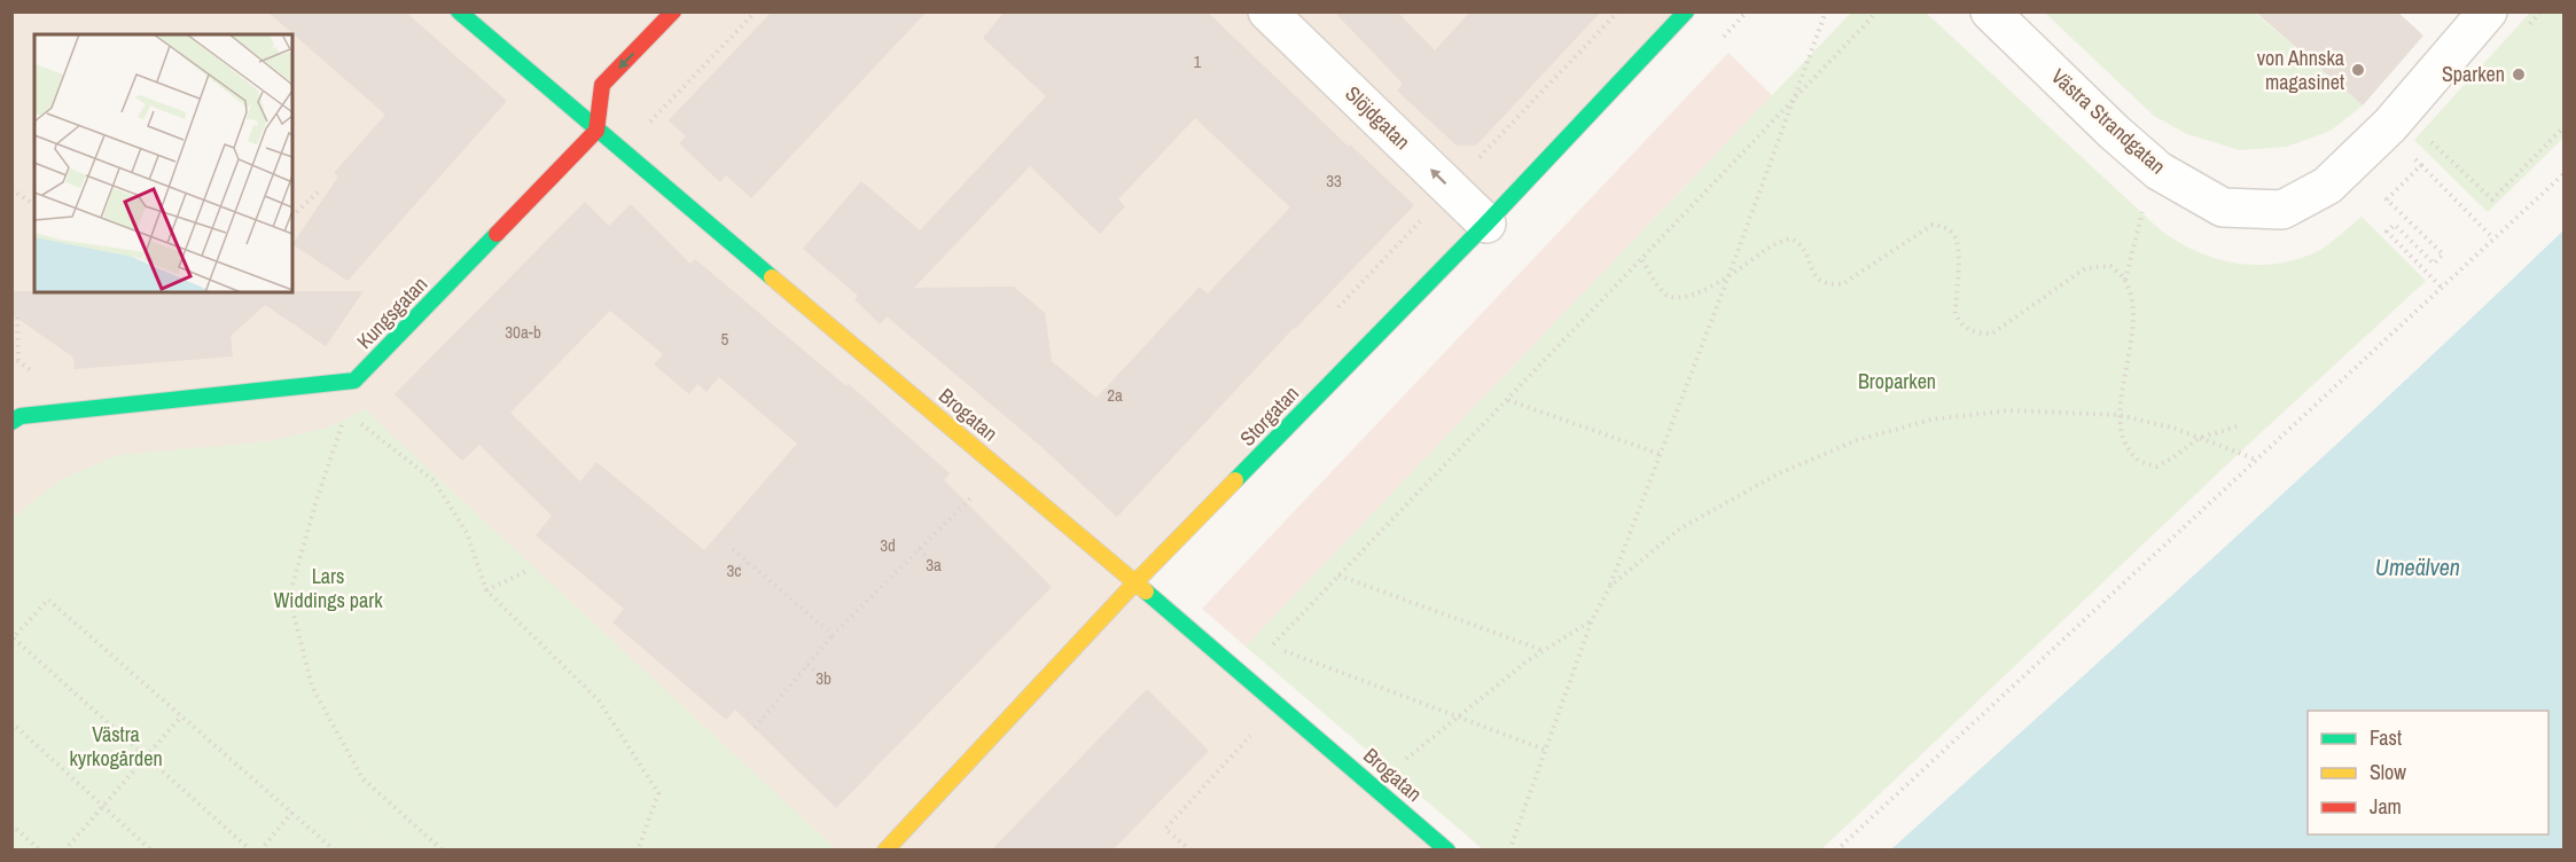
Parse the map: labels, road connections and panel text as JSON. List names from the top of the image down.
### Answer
{
  "streets": {
    "street": [
      "Slöjdgatan",
      "Västra Strandgatan",
      "Kungsgatan",
      "Brogatan",
      "Storgatan"
    ]
  },
  "crossings": [
    ["Slöjdgatan", "Storgatan"],
    ["Kungsgatan", "Brogatan"],
    ["Brogatan", "Storgatan"]
  ],
  "one_way": ["Slöjdgatan"],
  "water": ["Umeälven"],
  "parks": ["Broparken", "Lars Widdings park", "Västra kyrkogården"],
  "places": ["von Ahnska magasinet", "Sparken"],
  "house_numbers": [
    "1",
    "33",
    "30a-b",
    "5",
    "2a",
    "3d",
    "3a",
    "3c",
    "3b"
  ],
  "legend": ["Fast", "Slow", "Jam"]
}
